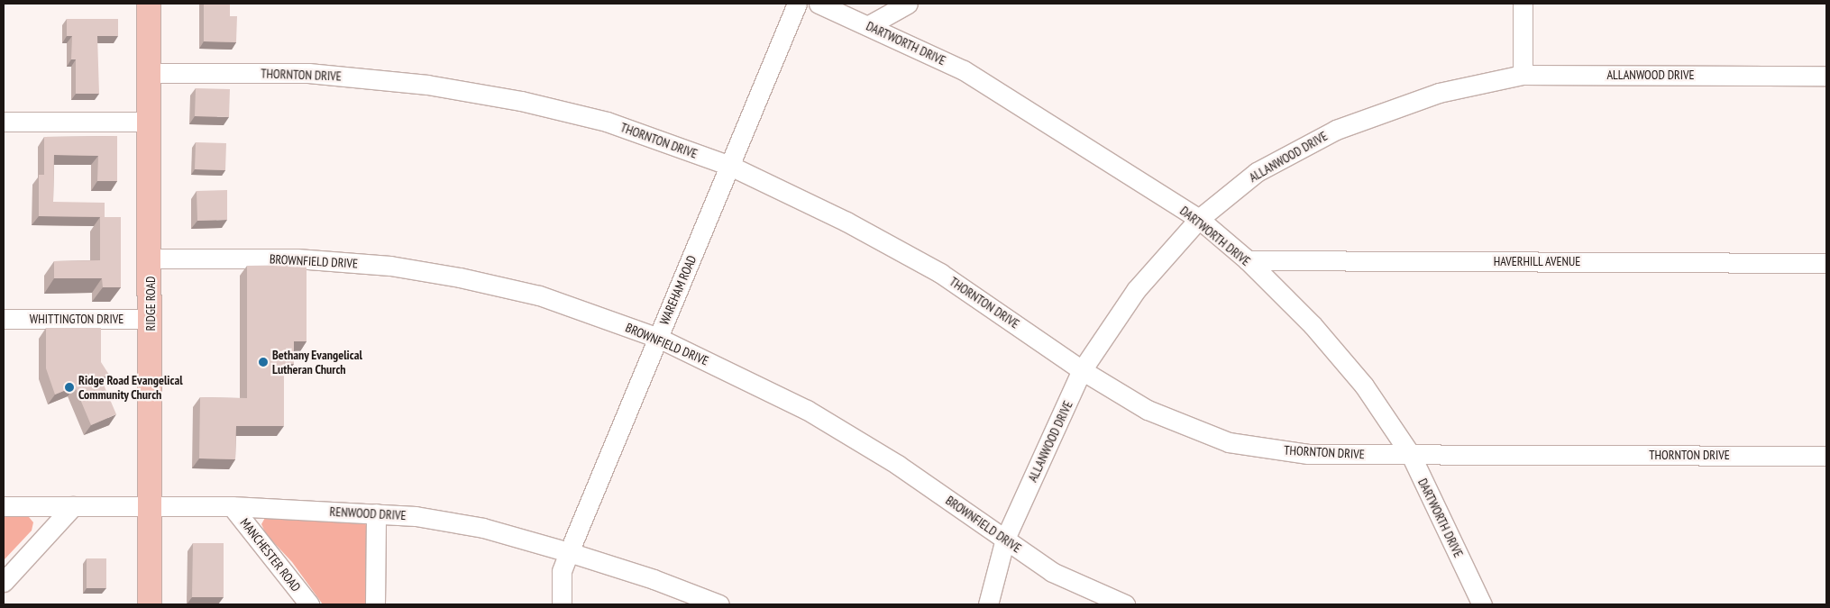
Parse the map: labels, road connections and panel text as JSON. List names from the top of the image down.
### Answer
{
  "streets": {
    "main road": ["RIDGE ROAD"],
    "street": [
      "DARTWORTH DRIVE",
      "THORNTON DRIVE",
      "ALLANWOOD DRIVE",
      "BROWNFIELD DRIVE",
      "HAVERHILL AVENUE",
      "WAREHAM ROAD",
      "WHITTINGTON DRIVE",
      "RENWOOD DRIVE",
      "MANCHESTER ROAD"
    ]
  },
  "crossings": [
    ["DARTWORTH DRIVE", "THORNTON DRIVE"],
    ["DARTWORTH DRIVE", "ALLANWOOD DRIVE"],
    ["DARTWORTH DRIVE", "HAVERHILL AVENUE"],
    ["THORNTON DRIVE", "ALLANWOOD DRIVE"],
    ["THORNTON DRIVE", "WAREHAM ROAD"],
    ["THORNTON DRIVE", "RIDGE ROAD"],
    ["ALLANWOOD DRIVE", "BROWNFIELD DRIVE"],
    ["BROWNFIELD DRIVE", "WAREHAM ROAD"],
    ["BROWNFIELD DRIVE", "RIDGE ROAD"],
    ["WAREHAM ROAD", "RENWOOD DRIVE"],
    ["RIDGE ROAD", "WHITTINGTON DRIVE"],
    ["RIDGE ROAD", "RENWOOD DRIVE"],
    ["RENWOOD DRIVE", "MANCHESTER ROAD"]
  ],
  "places": ["Bethany Evangelical Lutheran Church", "Ridge Road Evangelical Community Church"]
}
